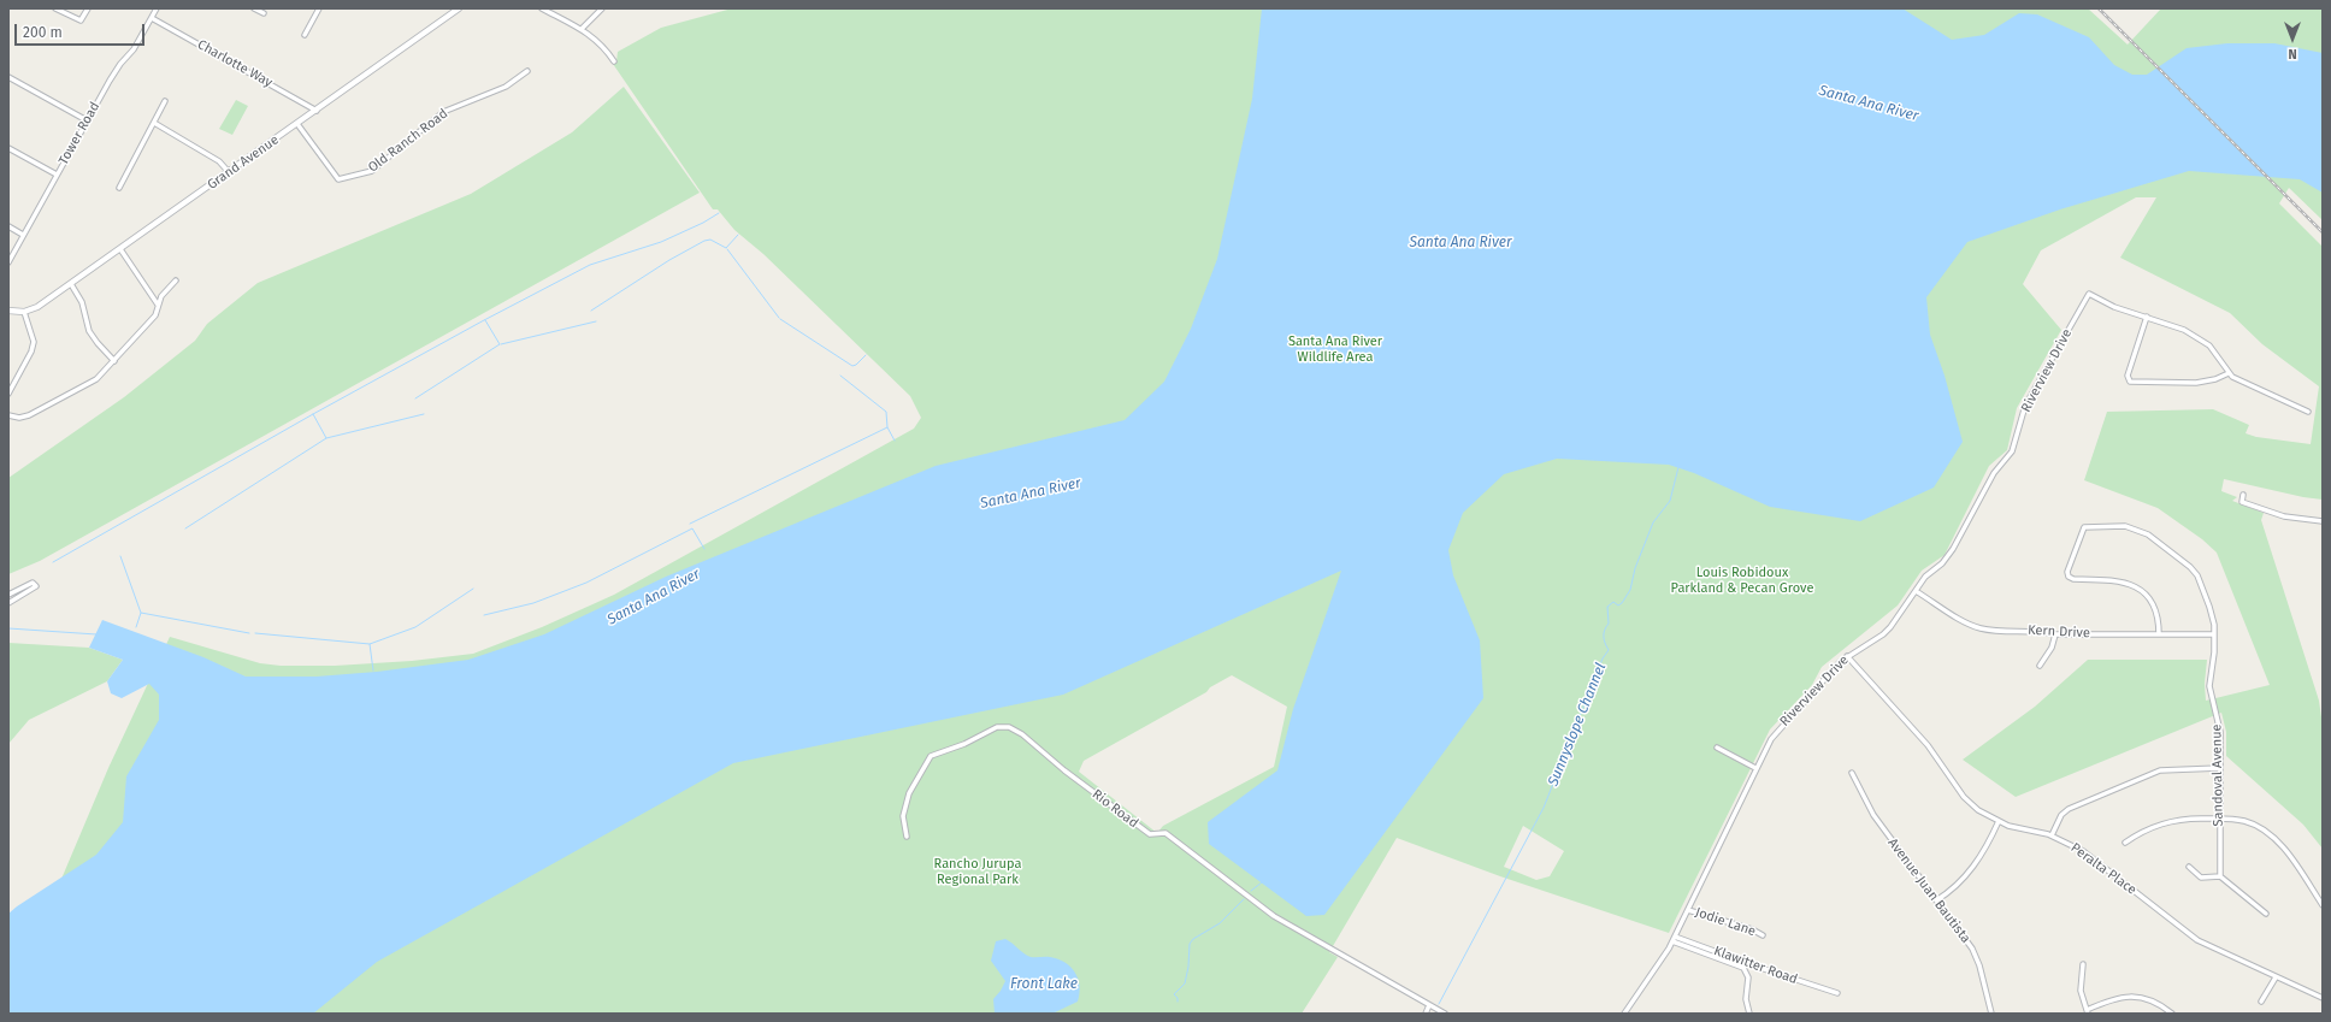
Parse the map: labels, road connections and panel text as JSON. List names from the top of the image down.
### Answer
{
  "streets": {
    "street": [
      "Charlotte Way",
      "Tower Road",
      "Old Ranch Road",
      "Grand Avenue",
      "Riverview Drive",
      "Kern Drive",
      "Sandoval Avenue",
      "Rio Road",
      "Peralta Place",
      "Avenue Juan Bautista",
      "Jodie Lane",
      "Klawitter Road"
    ]
  },
  "crossings": [
    ["Charlotte Way", "Tower Road"],
    ["Charlotte Way", "Grand Avenue"],
    ["Old Ranch Road", "Grand Avenue"],
    ["Riverview Drive", "Kern Drive"],
    ["Riverview Drive", "Peralta Place"],
    ["Riverview Drive", "Jodie Lane"],
    ["Riverview Drive", "Klawitter Road"],
    ["Kern Drive", "Sandoval Avenue"]
  ],
  "water": ["Santa Ana River", "Sunnyslope Channel", "Front Lake"],
  "parks": ["Santa Ana River Wildlife Area", "Louis Robidoux Parkland & Pecan Grove", "Rancho Jurupa Regional Park"],
  "scale_bar": "200 m",
  "north": "bottom"
}
